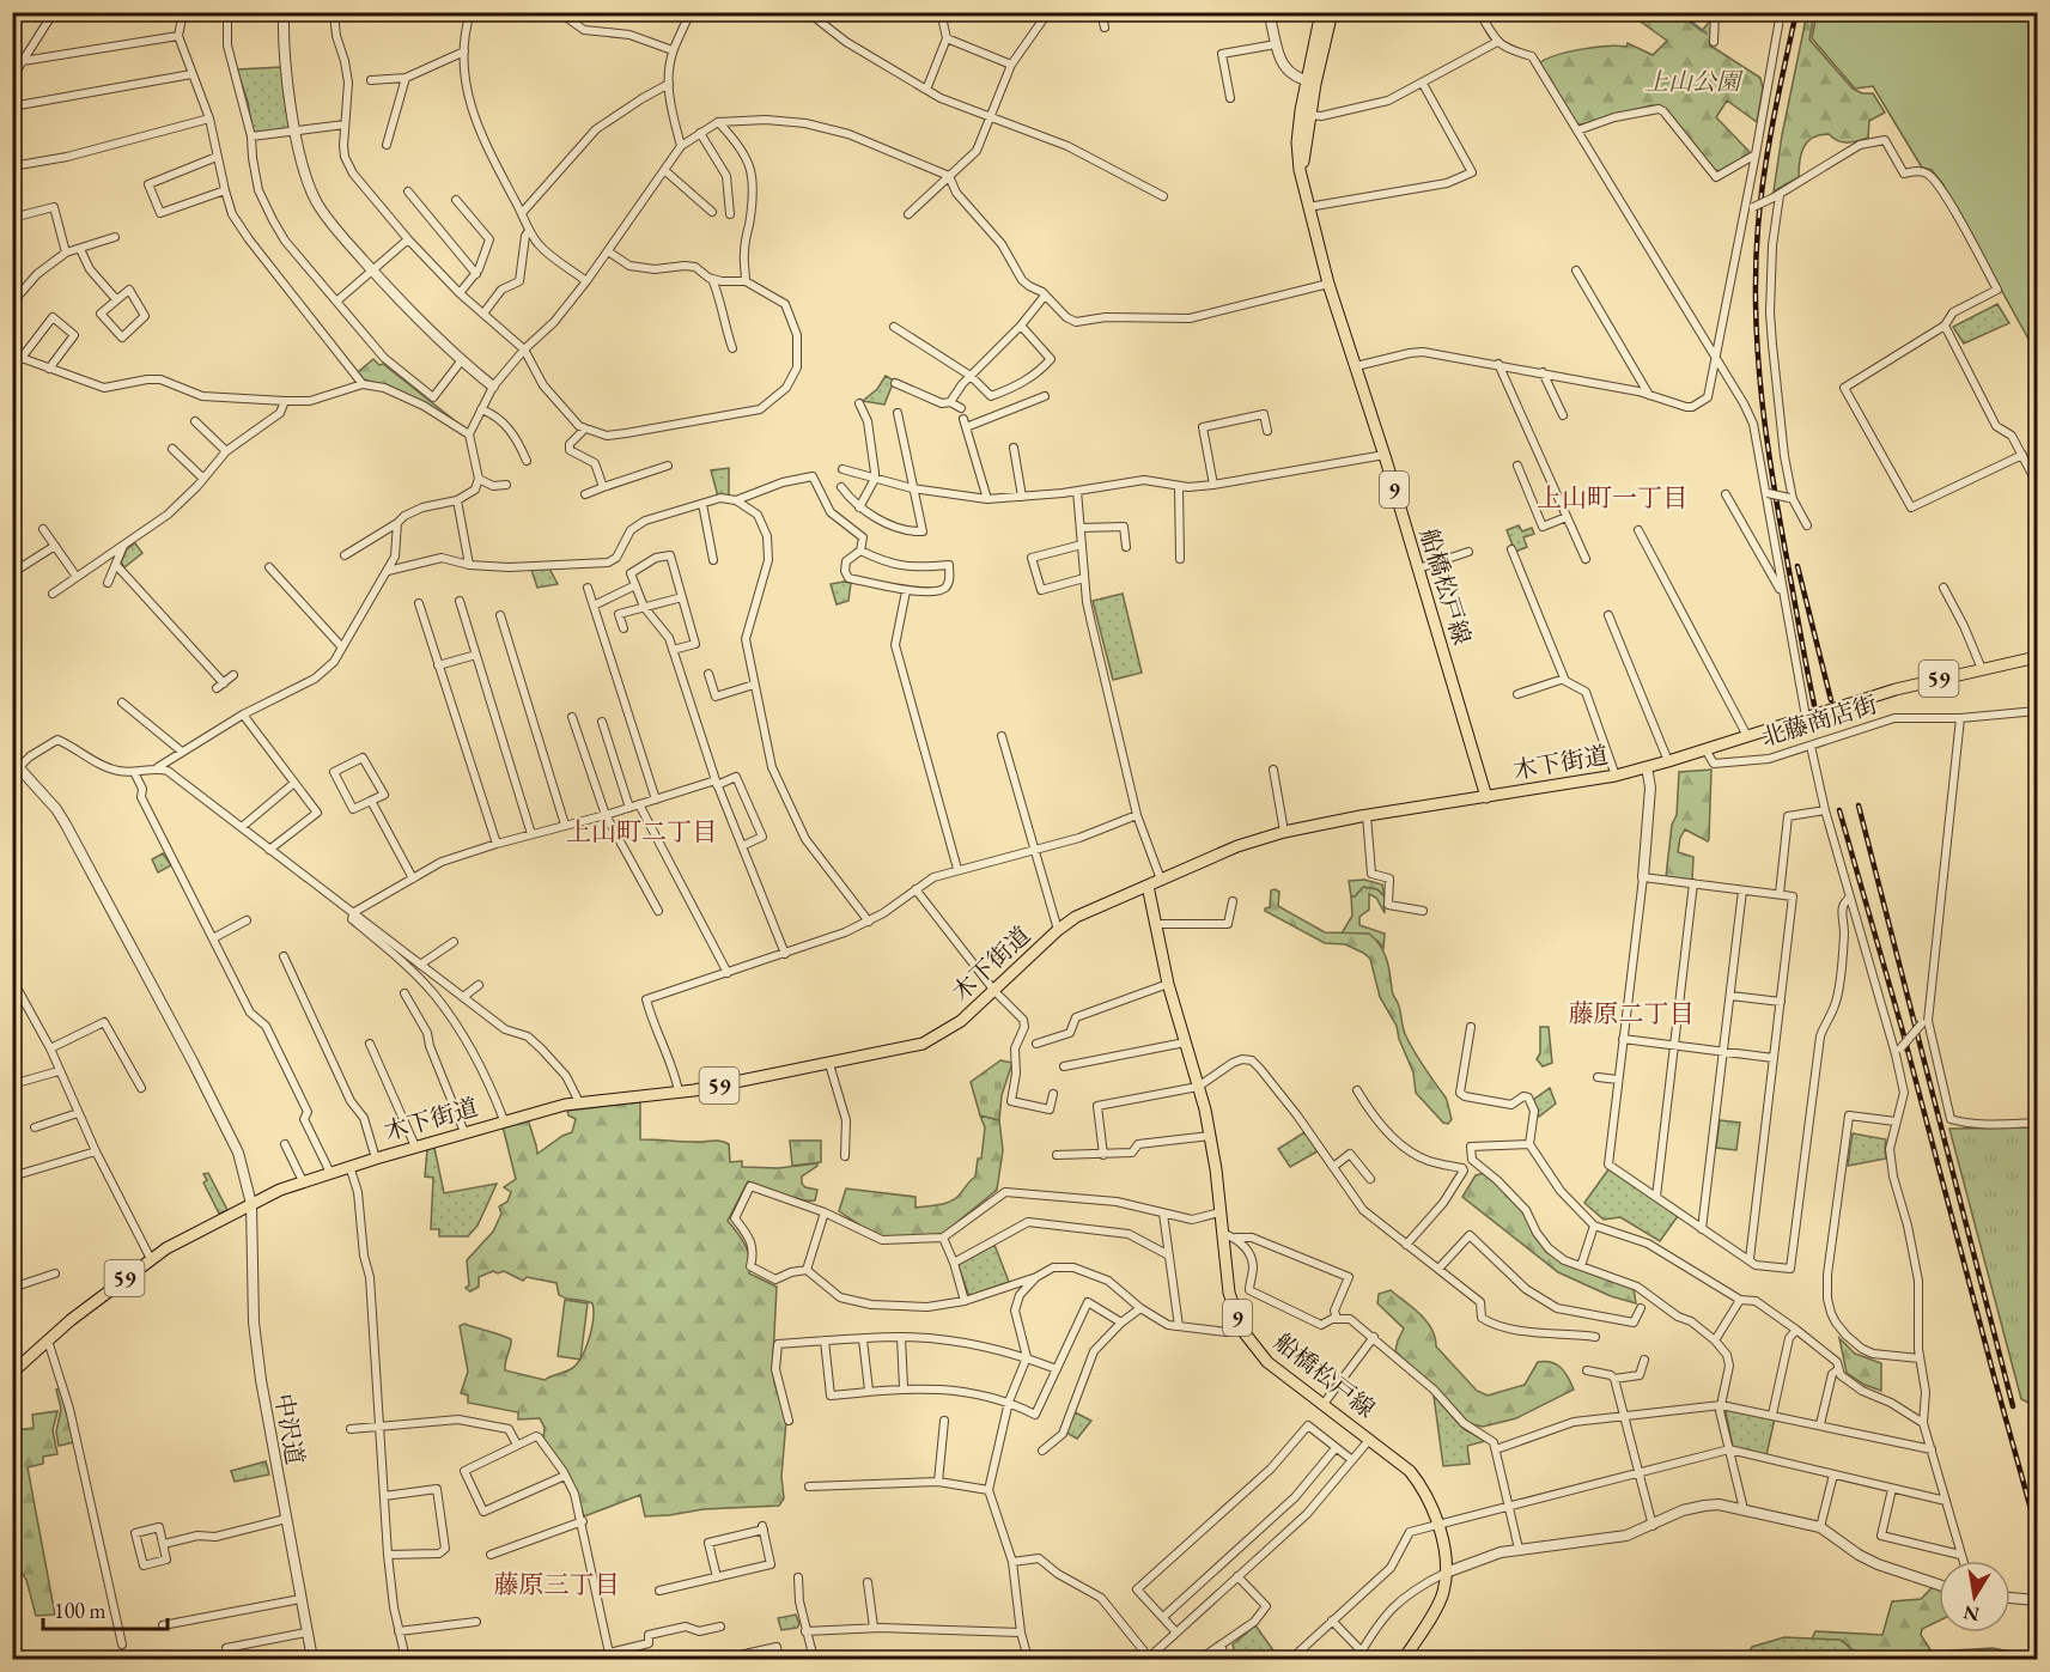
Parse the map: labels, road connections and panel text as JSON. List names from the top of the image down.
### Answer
{
  "streets": {
    "main road": [
      "9",
      "船橋松戸線",
      "59",
      "木下街道"
    ],
    "street": ["北藤商店街", "中沢道"]
  },
  "crossings": [
    ["船橋松戸線", "木下街道"],
    ["北藤商店街", "木下街道"],
    ["木下街道", "中沢道"]
  ],
  "districts": [
    "上山町一丁目",
    "上山町二丁目",
    "藤原二丁目",
    "藤原三丁目"
  ],
  "parks": ["上山公園"],
  "scale_bar": "100 m",
  "north": "bottom"
}
